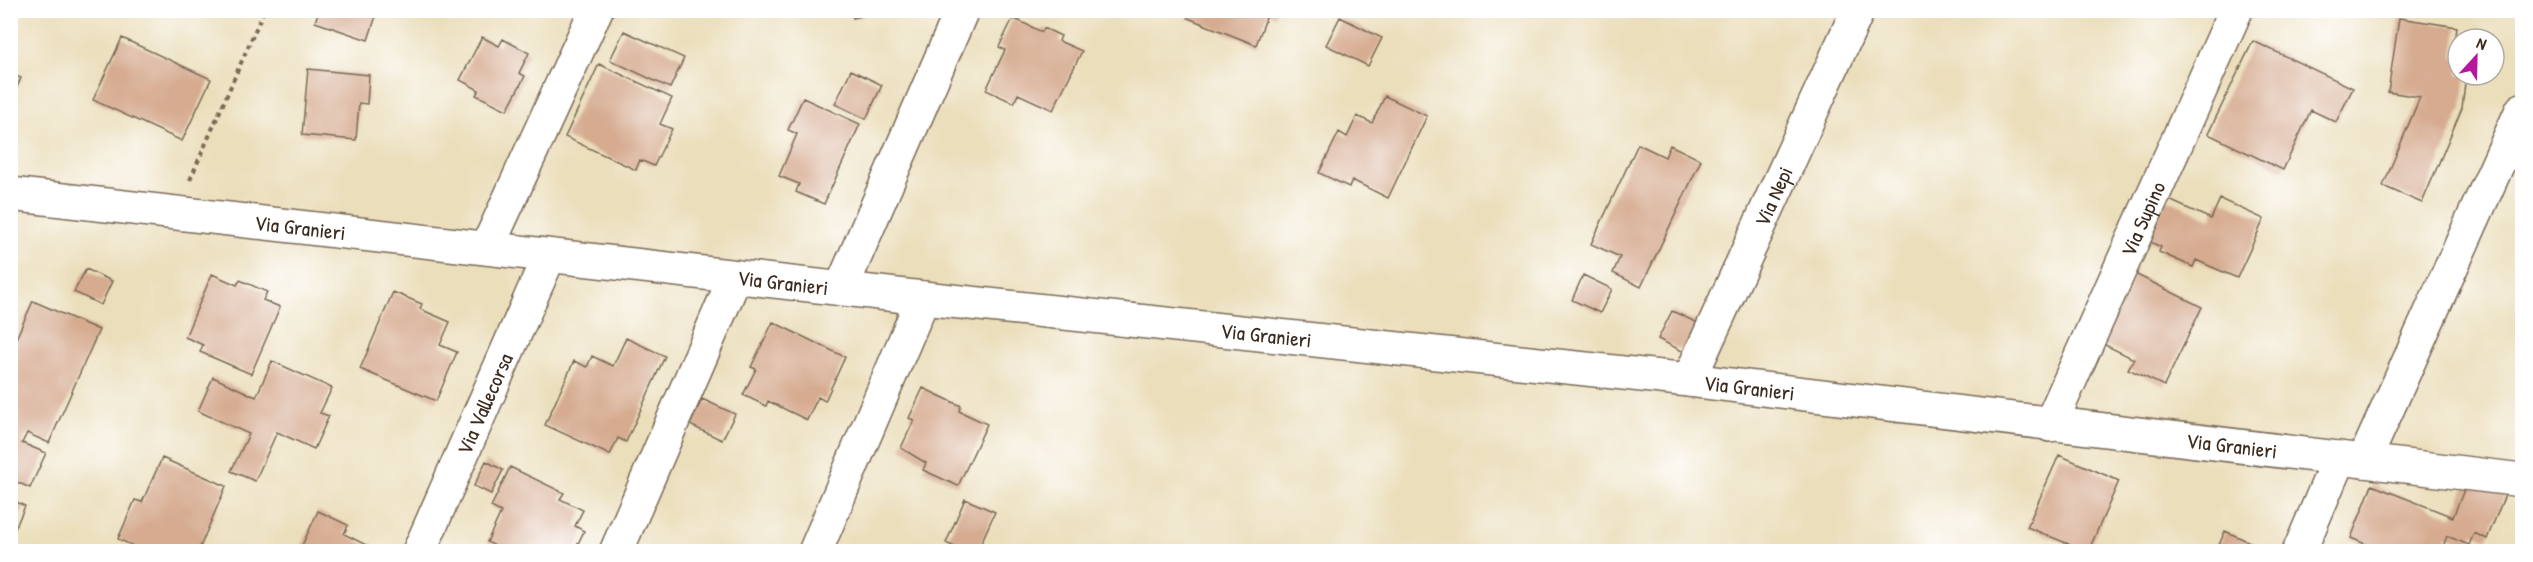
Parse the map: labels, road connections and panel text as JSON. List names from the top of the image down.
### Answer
{
  "streets": {
    "street": [
      "Via Nepi",
      "Via Supino",
      "Via Granieri",
      "Via Vallecorsa"
    ]
  },
  "crossings": [
    ["Via Nepi", "Via Granieri"],
    ["Via Supino", "Via Granieri"],
    ["Via Granieri", "Via Vallecorsa"]
  ],
  "north": "top"
}
